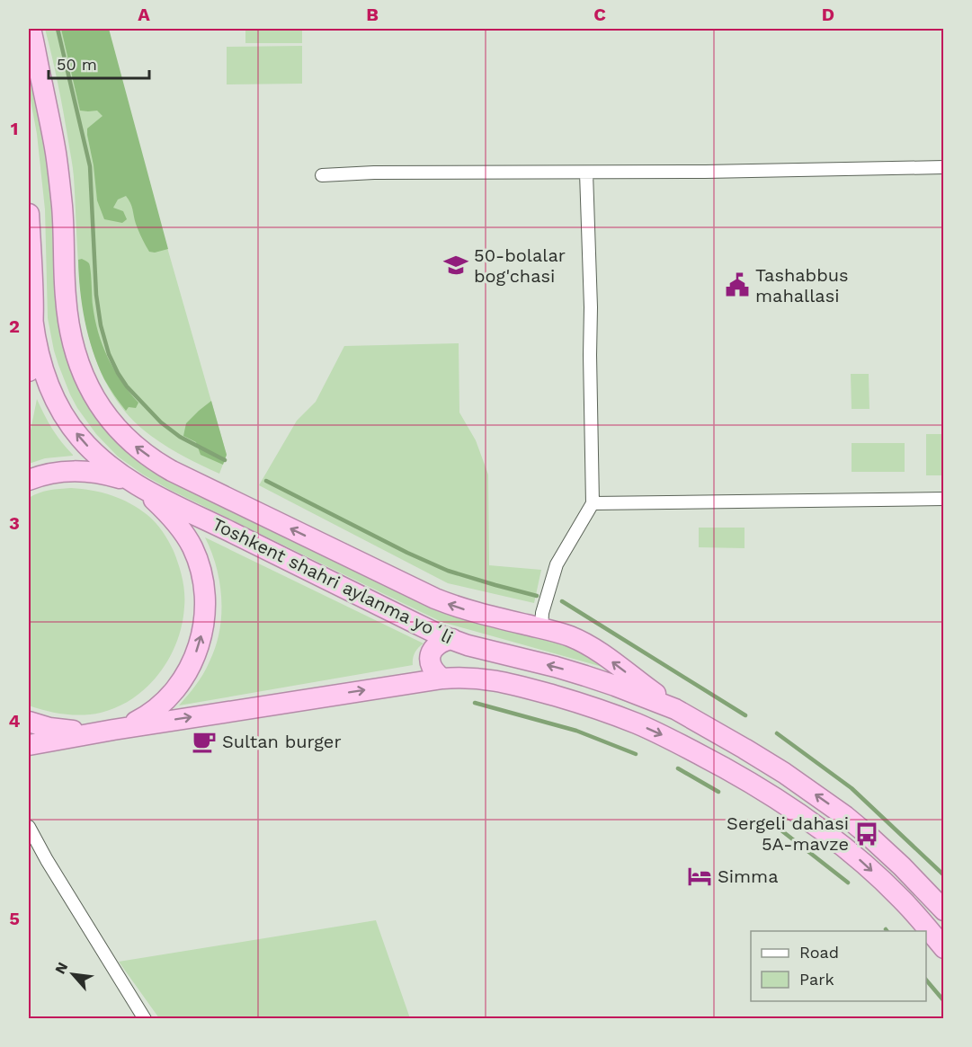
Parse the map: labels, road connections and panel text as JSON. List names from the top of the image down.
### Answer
{
  "streets": {
    "highway": ["Toshkent shahri aylanma yoʻli"]
  },
  "places": {
    "school or university": ["50-bolalar bog'chasi"],
    "public building": ["Tashabbus mahallasi"],
    "cafe": ["Sultan burger"],
    "bus stop": ["Sergeli dahasi 5A-mavze"],
    "hotel": ["Simma"]
  },
  "legend": ["Road", "Park"],
  "scale_bar": "50 m",
  "north": "top left",
  "grid": {
    "columns": [
      "A",
      "B",
      "C",
      "D"
    ],
    "rows": [
      "1",
      "2",
      "3",
      "4",
      "5"
    ]
  }
}
